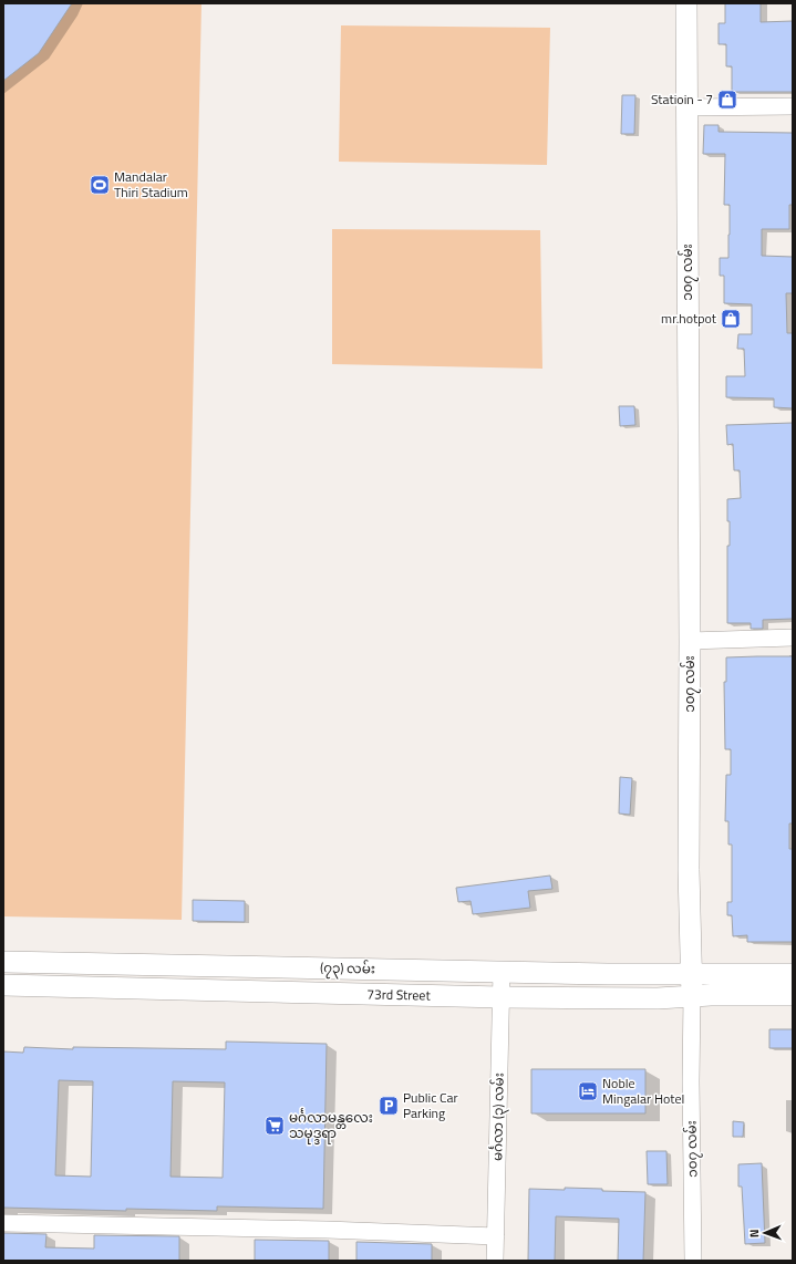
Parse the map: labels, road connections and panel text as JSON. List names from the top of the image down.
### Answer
{
  "streets": {
    "main road": ["၁၀၇ လမ်း", "(၇၃) လမ်း", "73rd Street"],
    "street": ["မင်္ဂလာ (၃) လမ်း"]
  },
  "crossings": [
    ["၁၀၇ လမ်း", "(၇၃) လမ်း"],
    ["၁၀၇ လမ်း", "73rd Street"],
    ["(၇၃) လမ်း", "မင်္ဂလာ (၃) လမ်း"],
    ["73rd Street", "မင်္ဂလာ (၃) လမ်း"]
  ],
  "places": {
    "shop": ["Statioin - 7", "mr.hotpot"],
    "sports": ["Mandalar Thiri Stadium"],
    "hotel": ["Noble Mingalar Hotel"],
    "parking": ["Public Car Parking"],
    "supermarket": ["မင်္ဂလာမန္တလေး သမုဒ္ဒရာ"]
  },
  "north": "left"
}
